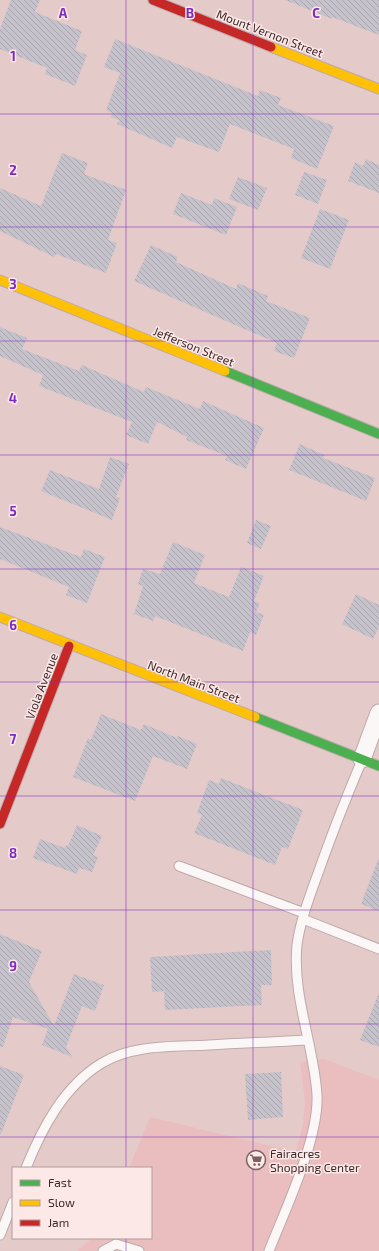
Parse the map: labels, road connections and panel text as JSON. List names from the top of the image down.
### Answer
{
  "streets": {
    "street": [
      "Mount Vernon Street",
      "Jefferson Street",
      "North Main Street",
      "Viola Avenue"
    ]
  },
  "crossings": [
    ["North Main Street", "Viola Avenue"]
  ],
  "places": {
    "supermarket": ["Fairacres Shopping Center"]
  },
  "legend": ["Fast", "Slow", "Jam"],
  "grid": {
    "columns": ["A", "B", "C"],
    "rows": [
      "1",
      "2",
      "3",
      "4",
      "5",
      "6",
      "7",
      "8",
      "9"
    ]
  }
}
